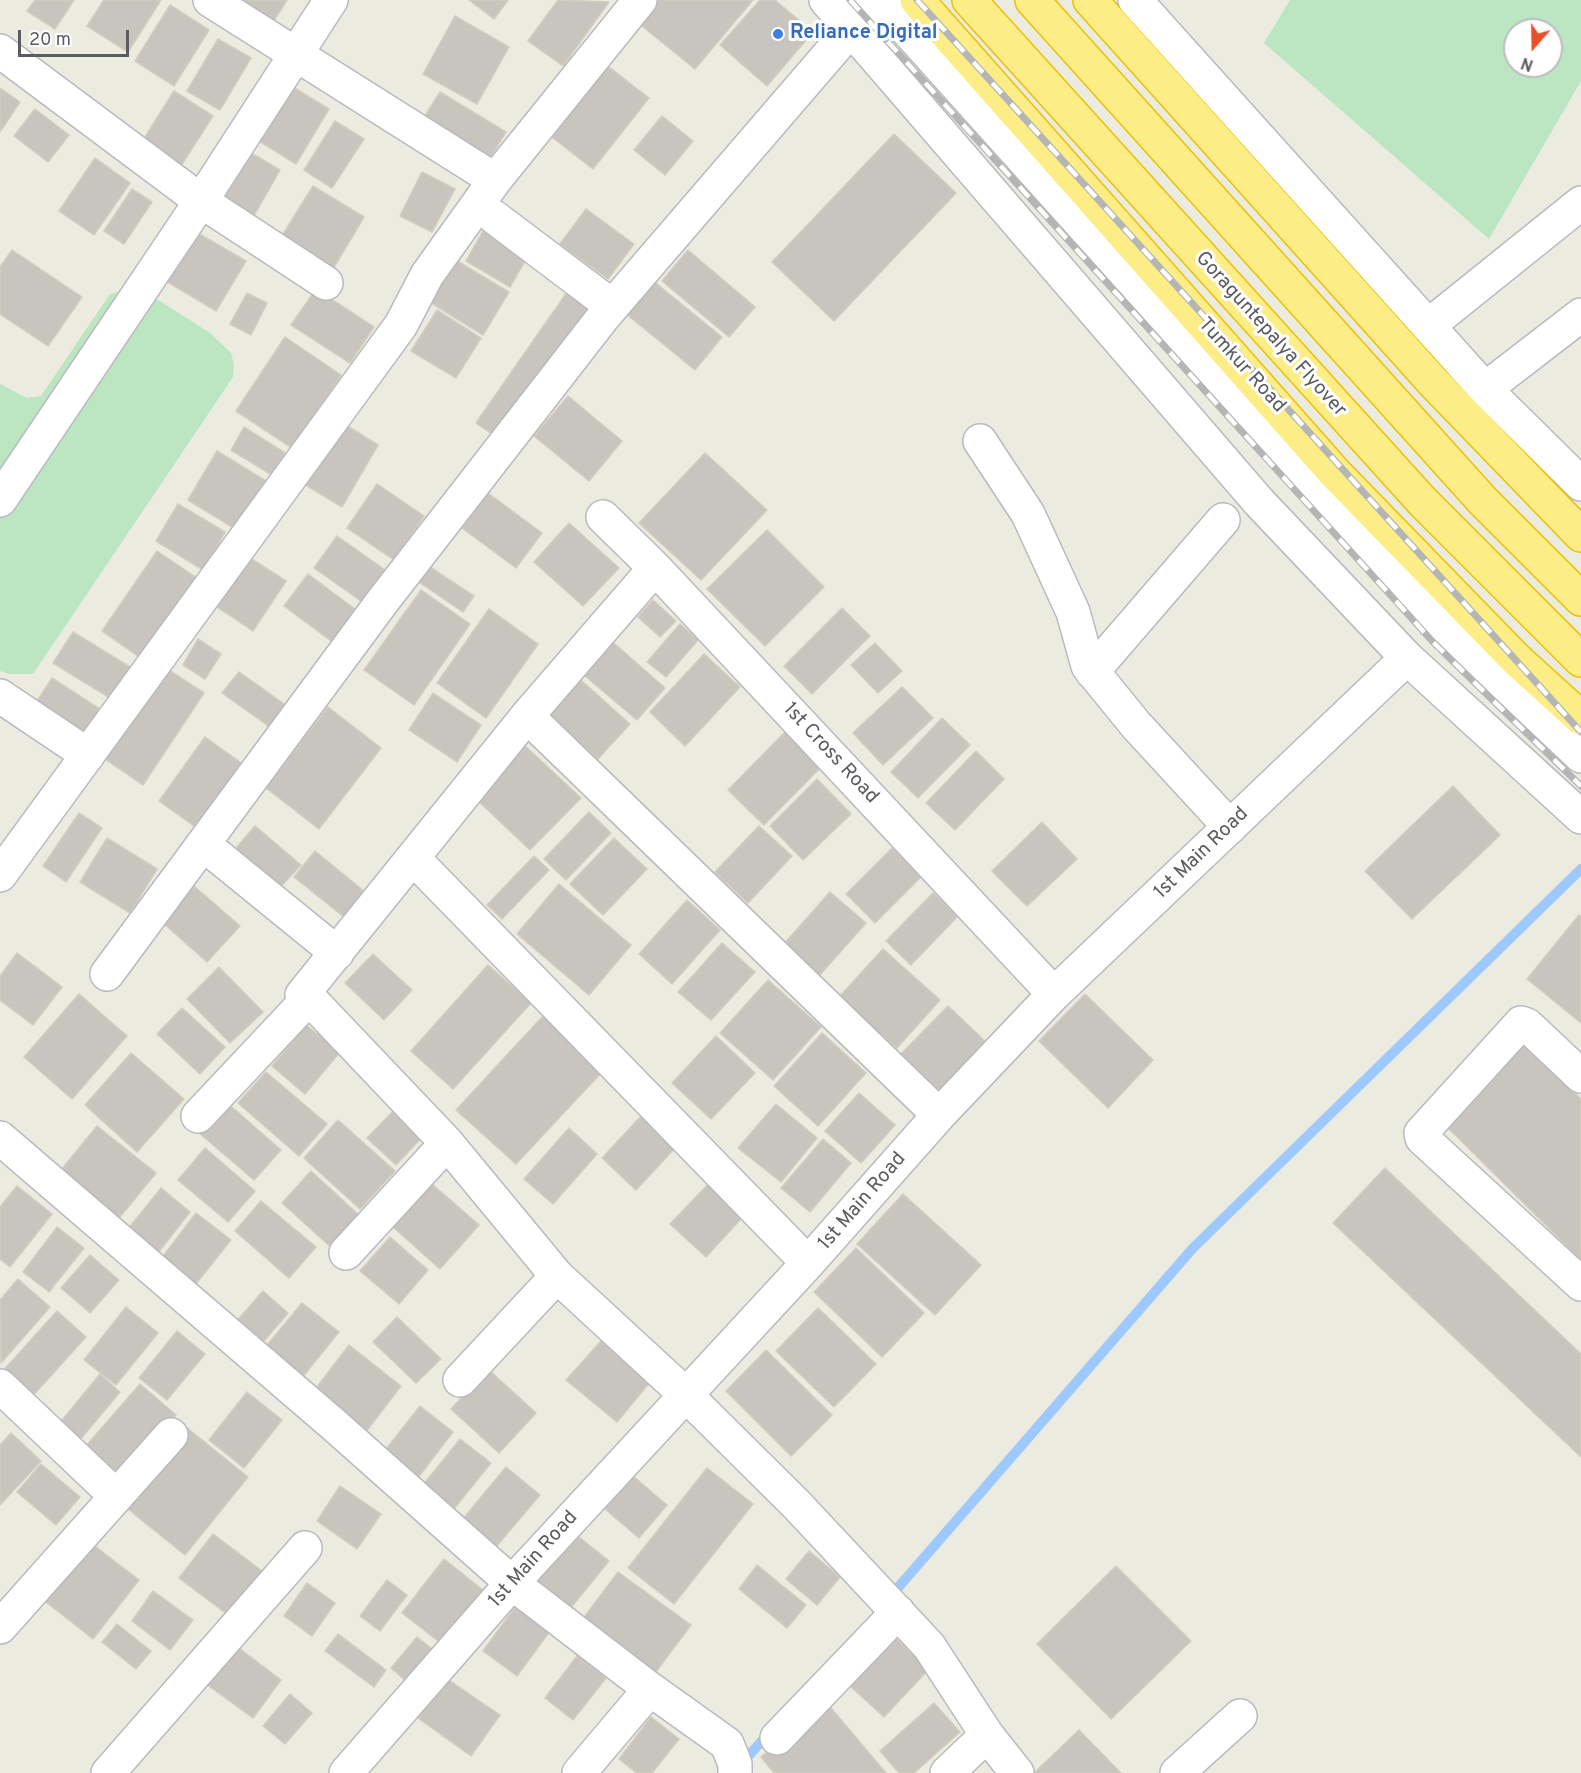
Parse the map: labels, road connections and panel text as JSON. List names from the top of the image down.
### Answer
{
  "streets": {
    "highway": ["Goraguntepalya Flyover", "Tumkur Road"],
    "street": ["1st Cross Road", "1st Main Road"]
  },
  "crossings": [
    ["1st Cross Road", "1st Main Road"]
  ],
  "places": ["Reliance Digital"],
  "scale_bar": "20 m",
  "north": "bottom"
}
